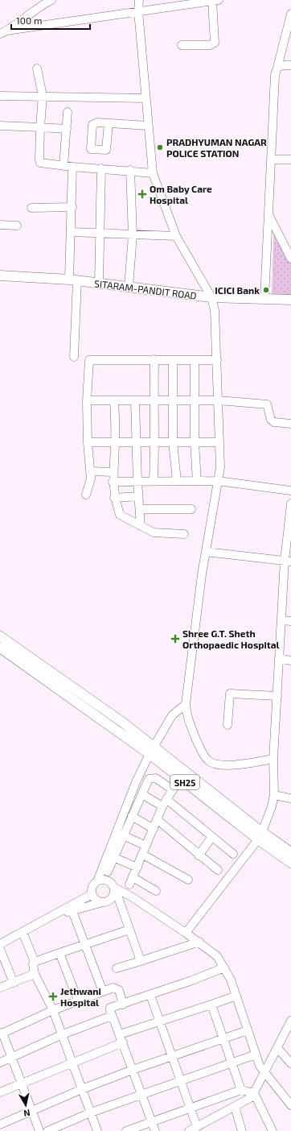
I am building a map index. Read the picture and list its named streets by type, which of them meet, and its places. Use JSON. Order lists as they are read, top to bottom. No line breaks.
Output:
{"streets":{"main road":["SITARAM-PANDIT ROAD","SH25"]},"places":{"other":["PRADHYUMAN NAGAR POLICE STATION","ICICI Bank"],"health":["Om Baby Care Hospital","Shree G.T. Sheth Orthopaedic Hospital","Jethwani Hospital"]},"scale_bar":"100 m","north":"bottom"}
